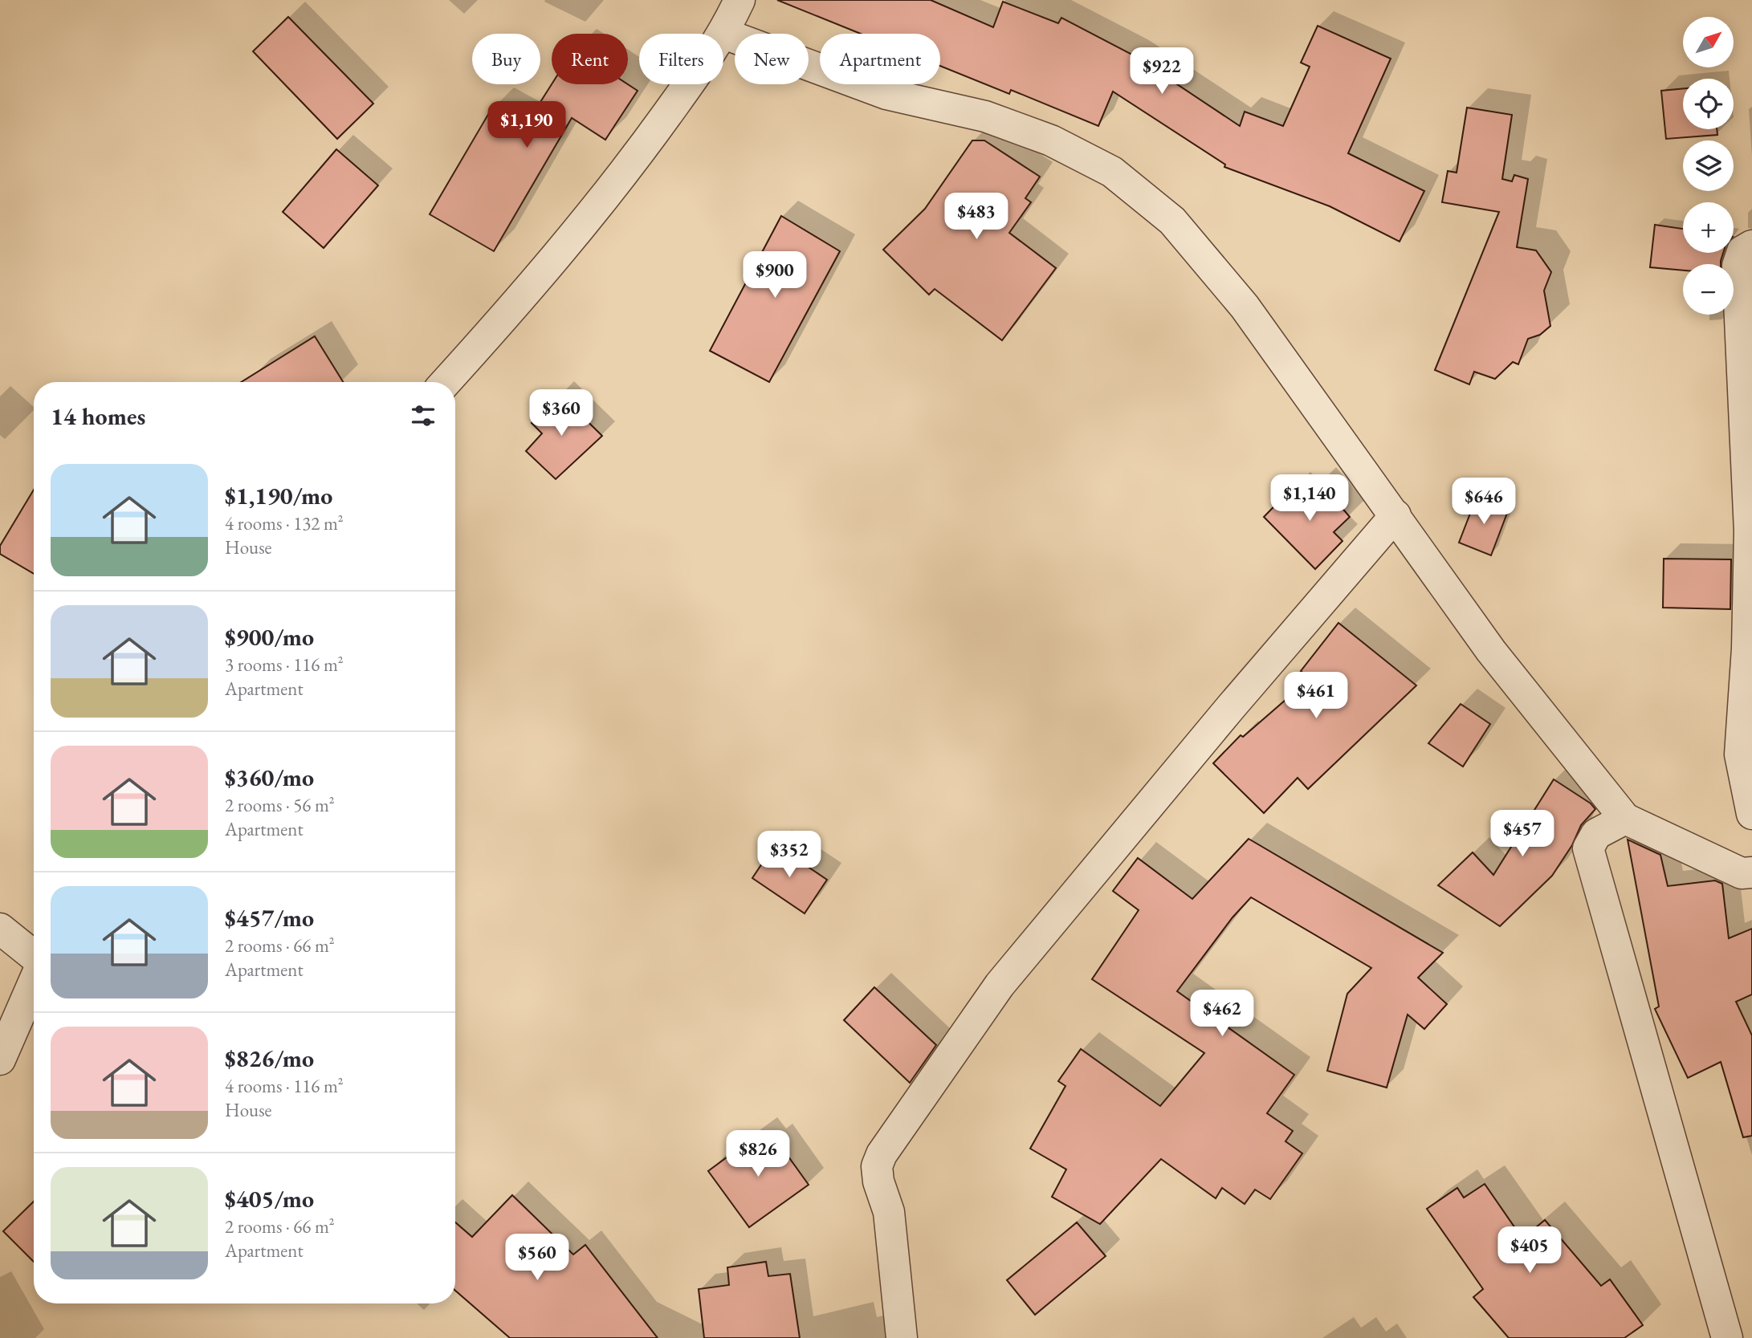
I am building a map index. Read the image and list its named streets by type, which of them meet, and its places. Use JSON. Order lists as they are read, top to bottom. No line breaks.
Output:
{"north":"top right","page":{"map_buttons":["+","−"],"chip":["Buy","Rent","Filters","New","Apartment"],"price":["$922","$1,190","$483","$900","$360","$1,140","$646","$461","$457","$352","$462","$826","$405","$560"],"heading":"14 homes","list":[{"name":"$1,190/mo","note":"4 rooms · 132 m² · House"},{"name":"$900/mo","note":"3 rooms · 116 m² · Apartment"},{"name":"$360/mo","note":"2 rooms · 56 m² · Apartment"},{"name":"$457/mo","note":"2 rooms · 66 m² · Apartment"},{"name":"$826/mo","note":"4 rooms · 116 m² · House"},{"name":"$405/mo","note":"2 rooms · 66 m² · Apartment"}]}}
